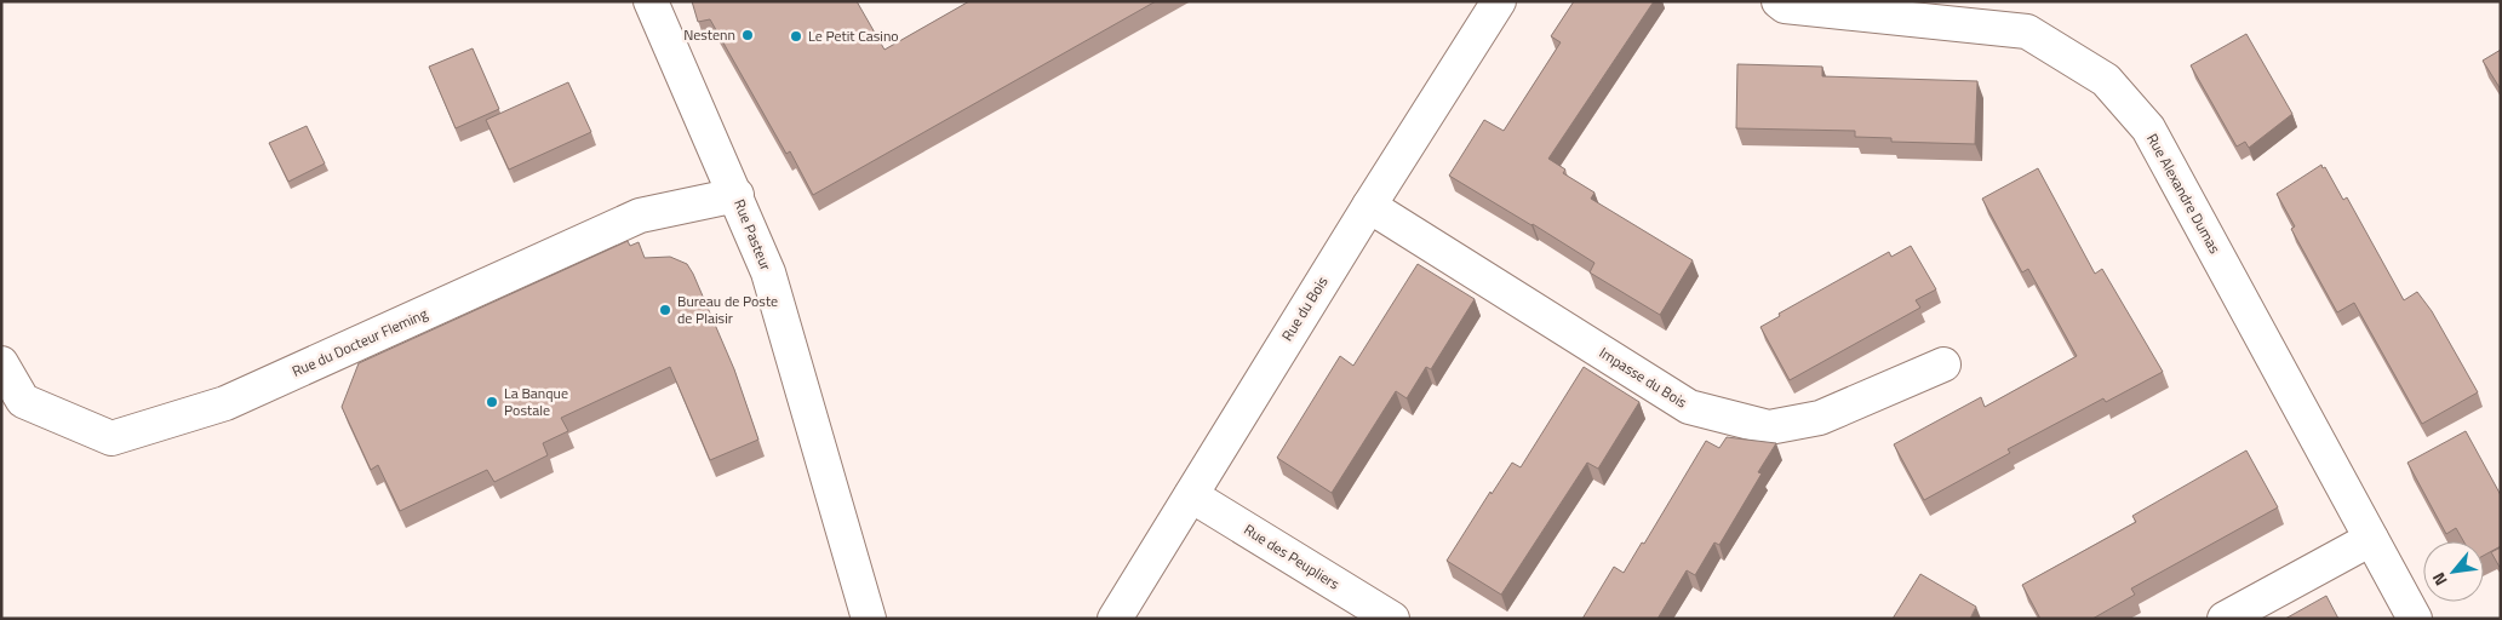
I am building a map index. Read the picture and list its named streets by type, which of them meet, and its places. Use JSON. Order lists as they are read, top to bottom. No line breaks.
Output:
{"streets":{"street":["Rue Alexandre Dumas","Rue Pasteur","Rue du Bois","Rue du Docteur Fleming","Impasse du Bois","Rue des Peupliers"]},"crossings":[["Rue Pasteur","Rue du Docteur Fleming"],["Rue du Bois","Impasse du Bois"],["Rue du Bois","Rue des Peupliers"]],"places":["Nestenn","Le Petit Casino","Bureau de Poste de Plaisir","La Banque Postale"],"north":"bottom left"}
